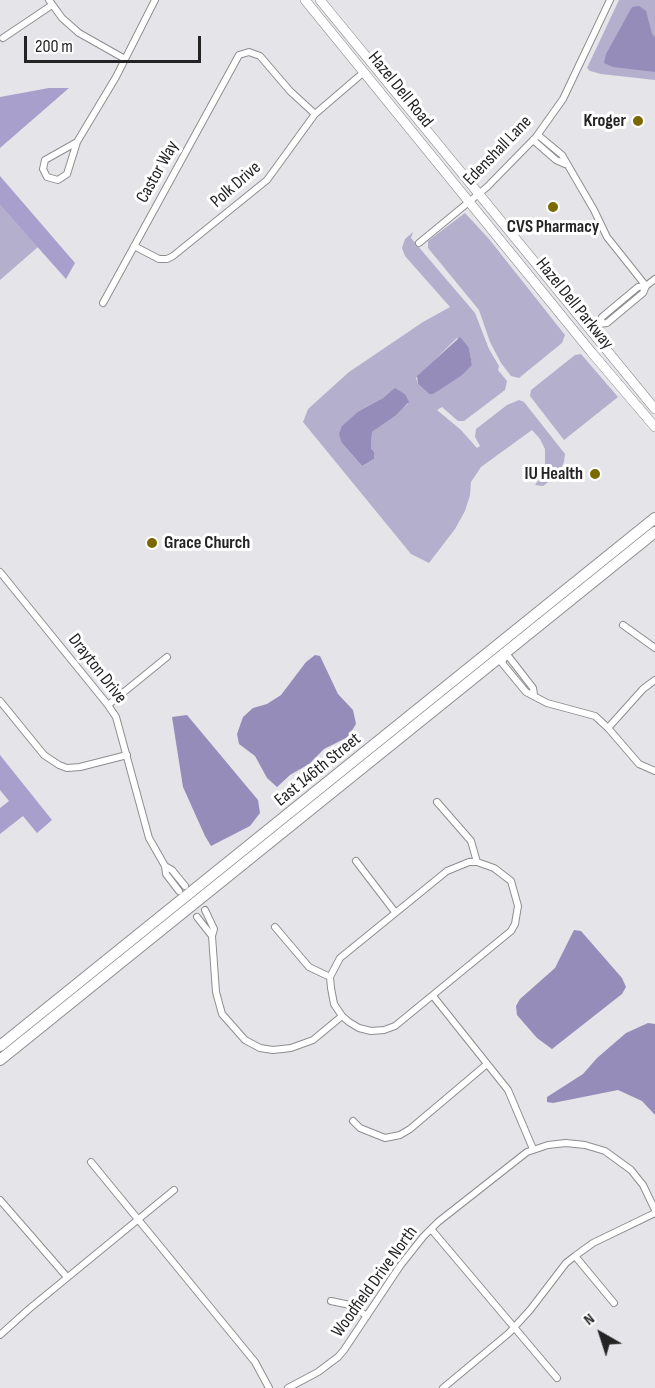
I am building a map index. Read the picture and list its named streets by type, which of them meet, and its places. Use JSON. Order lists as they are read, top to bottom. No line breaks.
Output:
{"streets":{"main road":["Hazel Dell Road","Hazel Dell Parkway","East 146th Street"],"street":["Edenshall Lane","Castor Way","Polk Drive","Drayton Drive","Woodfield Drive North"]},"crossings":[["Hazel Dell Road","Edenshall Lane"],["Hazel Dell Road","Polk Drive"],["Hazel Dell Road","Hazel Dell Parkway"],["Edenshall Lane","Hazel Dell Parkway"],["Castor Way","Polk Drive"]],"places":["Kroger","CVS Pharmacy","IU Health","Grace Church"],"scale_bar":"200 m","north":"top left"}
